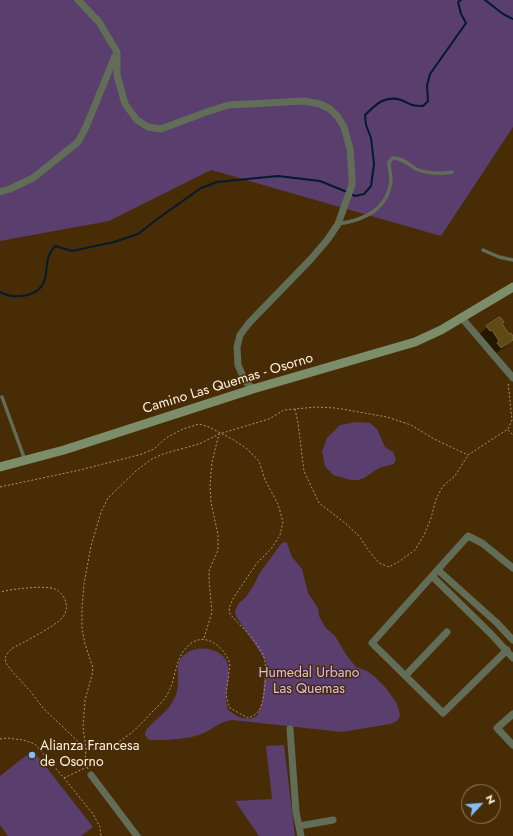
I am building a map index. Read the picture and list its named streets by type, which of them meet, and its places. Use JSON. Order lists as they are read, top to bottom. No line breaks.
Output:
{"streets":{"main road":["Camino Las Quemas - Osorno"]},"parks":["Humedal Urbano Las Quemas"],"places":["Alianza Francesa de Osorno"],"north":"top right"}
